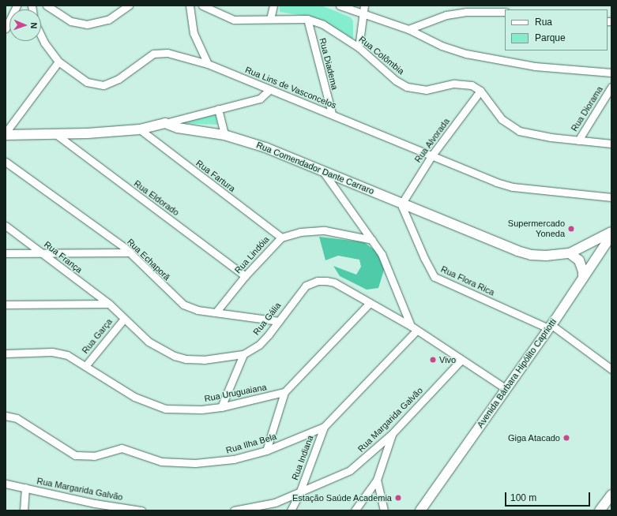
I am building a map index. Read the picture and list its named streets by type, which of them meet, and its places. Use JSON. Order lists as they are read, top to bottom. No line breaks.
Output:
{"streets":{"street":["Rua Colômbia","Rua Diadema","Rua Lins de Vasconcelos","Rua Diorama","Rua Alvorada","Rua Comendador Dante Carraro","Rua Fartura","Rua Eldorado","Rua Lindóia","Rua França","Rua Echaporã","Rua Flora Rica","Rua Gália","Rua Garça","Avenida Bárbara Hipólito Capriotti","Rua Uruguaiana","Rua Margarida Galvão","Rua Ilha Bela","Rua Indiana"]},"crossings":[["Rua Colômbia","Rua Diadema"],["Rua Colômbia","Rua Alvorada"],["Rua Diadema","Rua Lins de Vasconcelos"],["Rua Lins de Vasconcelos","Rua Alvorada"],["Rua Alvorada","Rua Comendador Dante Carraro"],["Rua Alvorada","Rua Flora Rica"],["Rua Comendador Dante Carraro","Rua Flora Rica"],["Rua Fartura","Rua Lindóia"],["Rua Eldorado","Rua Lindóia"],["Rua Lindóia","Rua Echaporã"],["Rua França","Rua Gália"],["Rua Echaporã","Rua Gália"],["Rua Flora Rica","Avenida Bárbara Hipólito Capriotti"],["Rua Gália","Rua Garça"],["Rua Gália","Avenida Bárbara Hipólito Capriotti"],["Rua Gália","Rua Margarida Galvão"],["Rua Gália","Rua Ilha Bela"],["Rua Garça","Rua Uruguaiana"],["Rua Margarida Galvão","Rua Indiana"],["Rua Ilha Bela","Rua Indiana"]],"places":["Supermercado Yoneda","Vivo","Giga Atacado","Estação Saúde Academia"],"legend":["Rua","Parque"],"scale_bar":"100 m","north":"right"}
